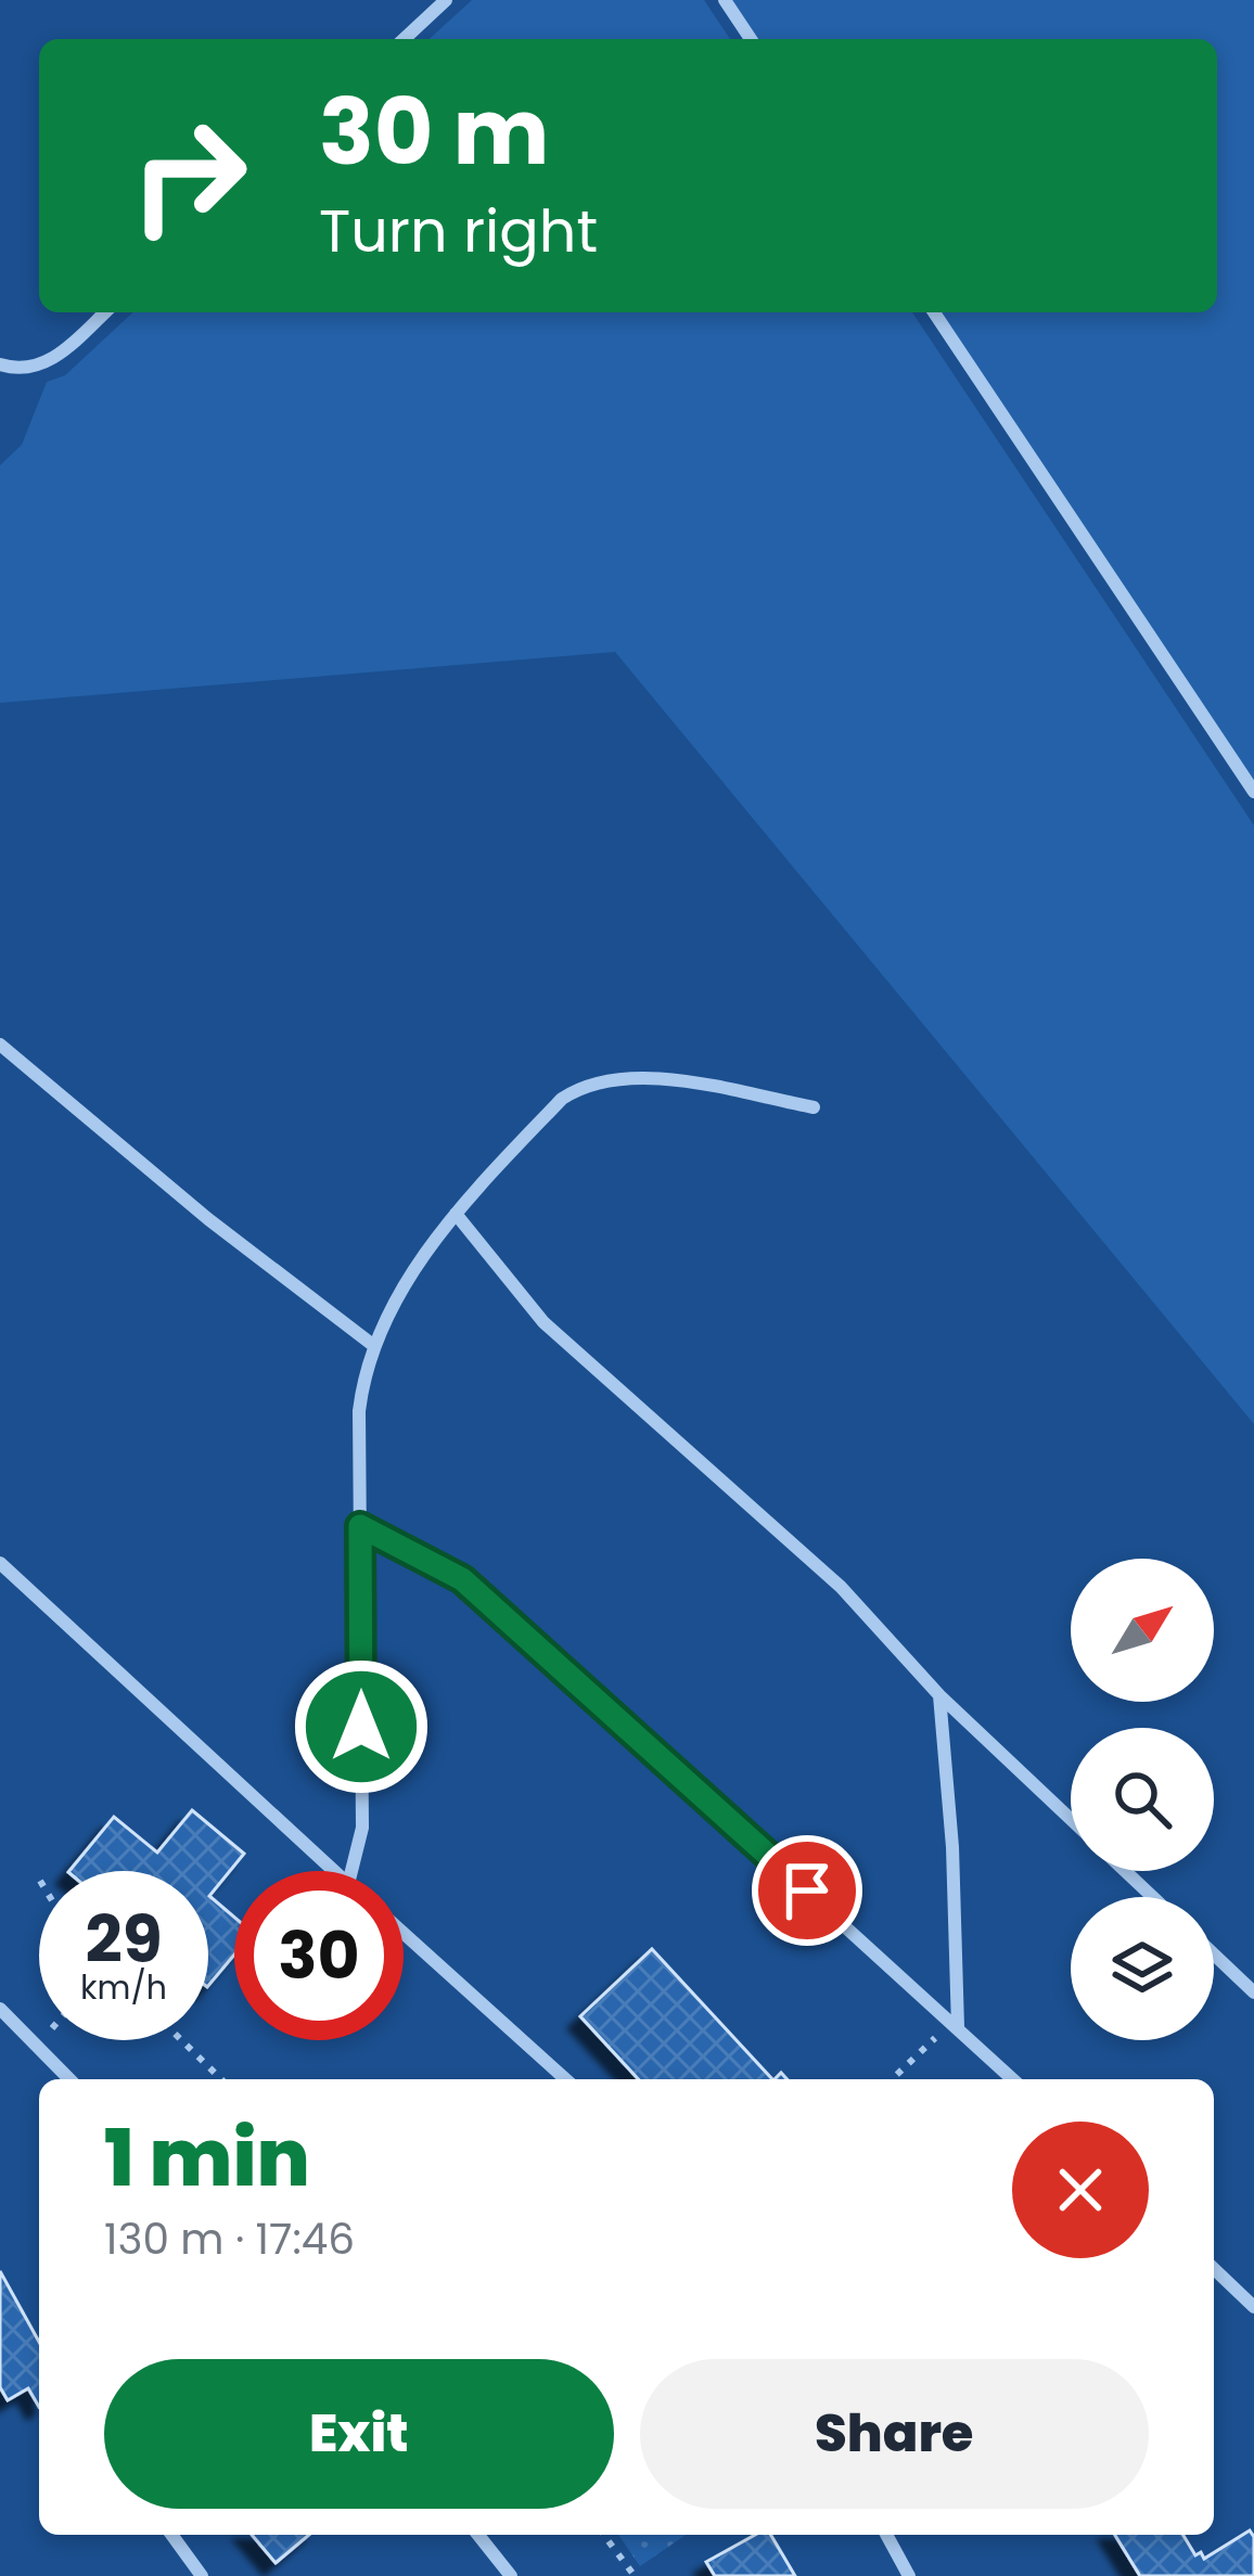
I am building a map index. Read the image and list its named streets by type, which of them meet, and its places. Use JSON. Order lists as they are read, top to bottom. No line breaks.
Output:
{"north":"top right","page":{"turn":["30 m","Turn right"],"speed":"29 km/h","limit":"30","heading":["1 min","130 m · 17:46"],"buttons":["Exit","Share"]}}
